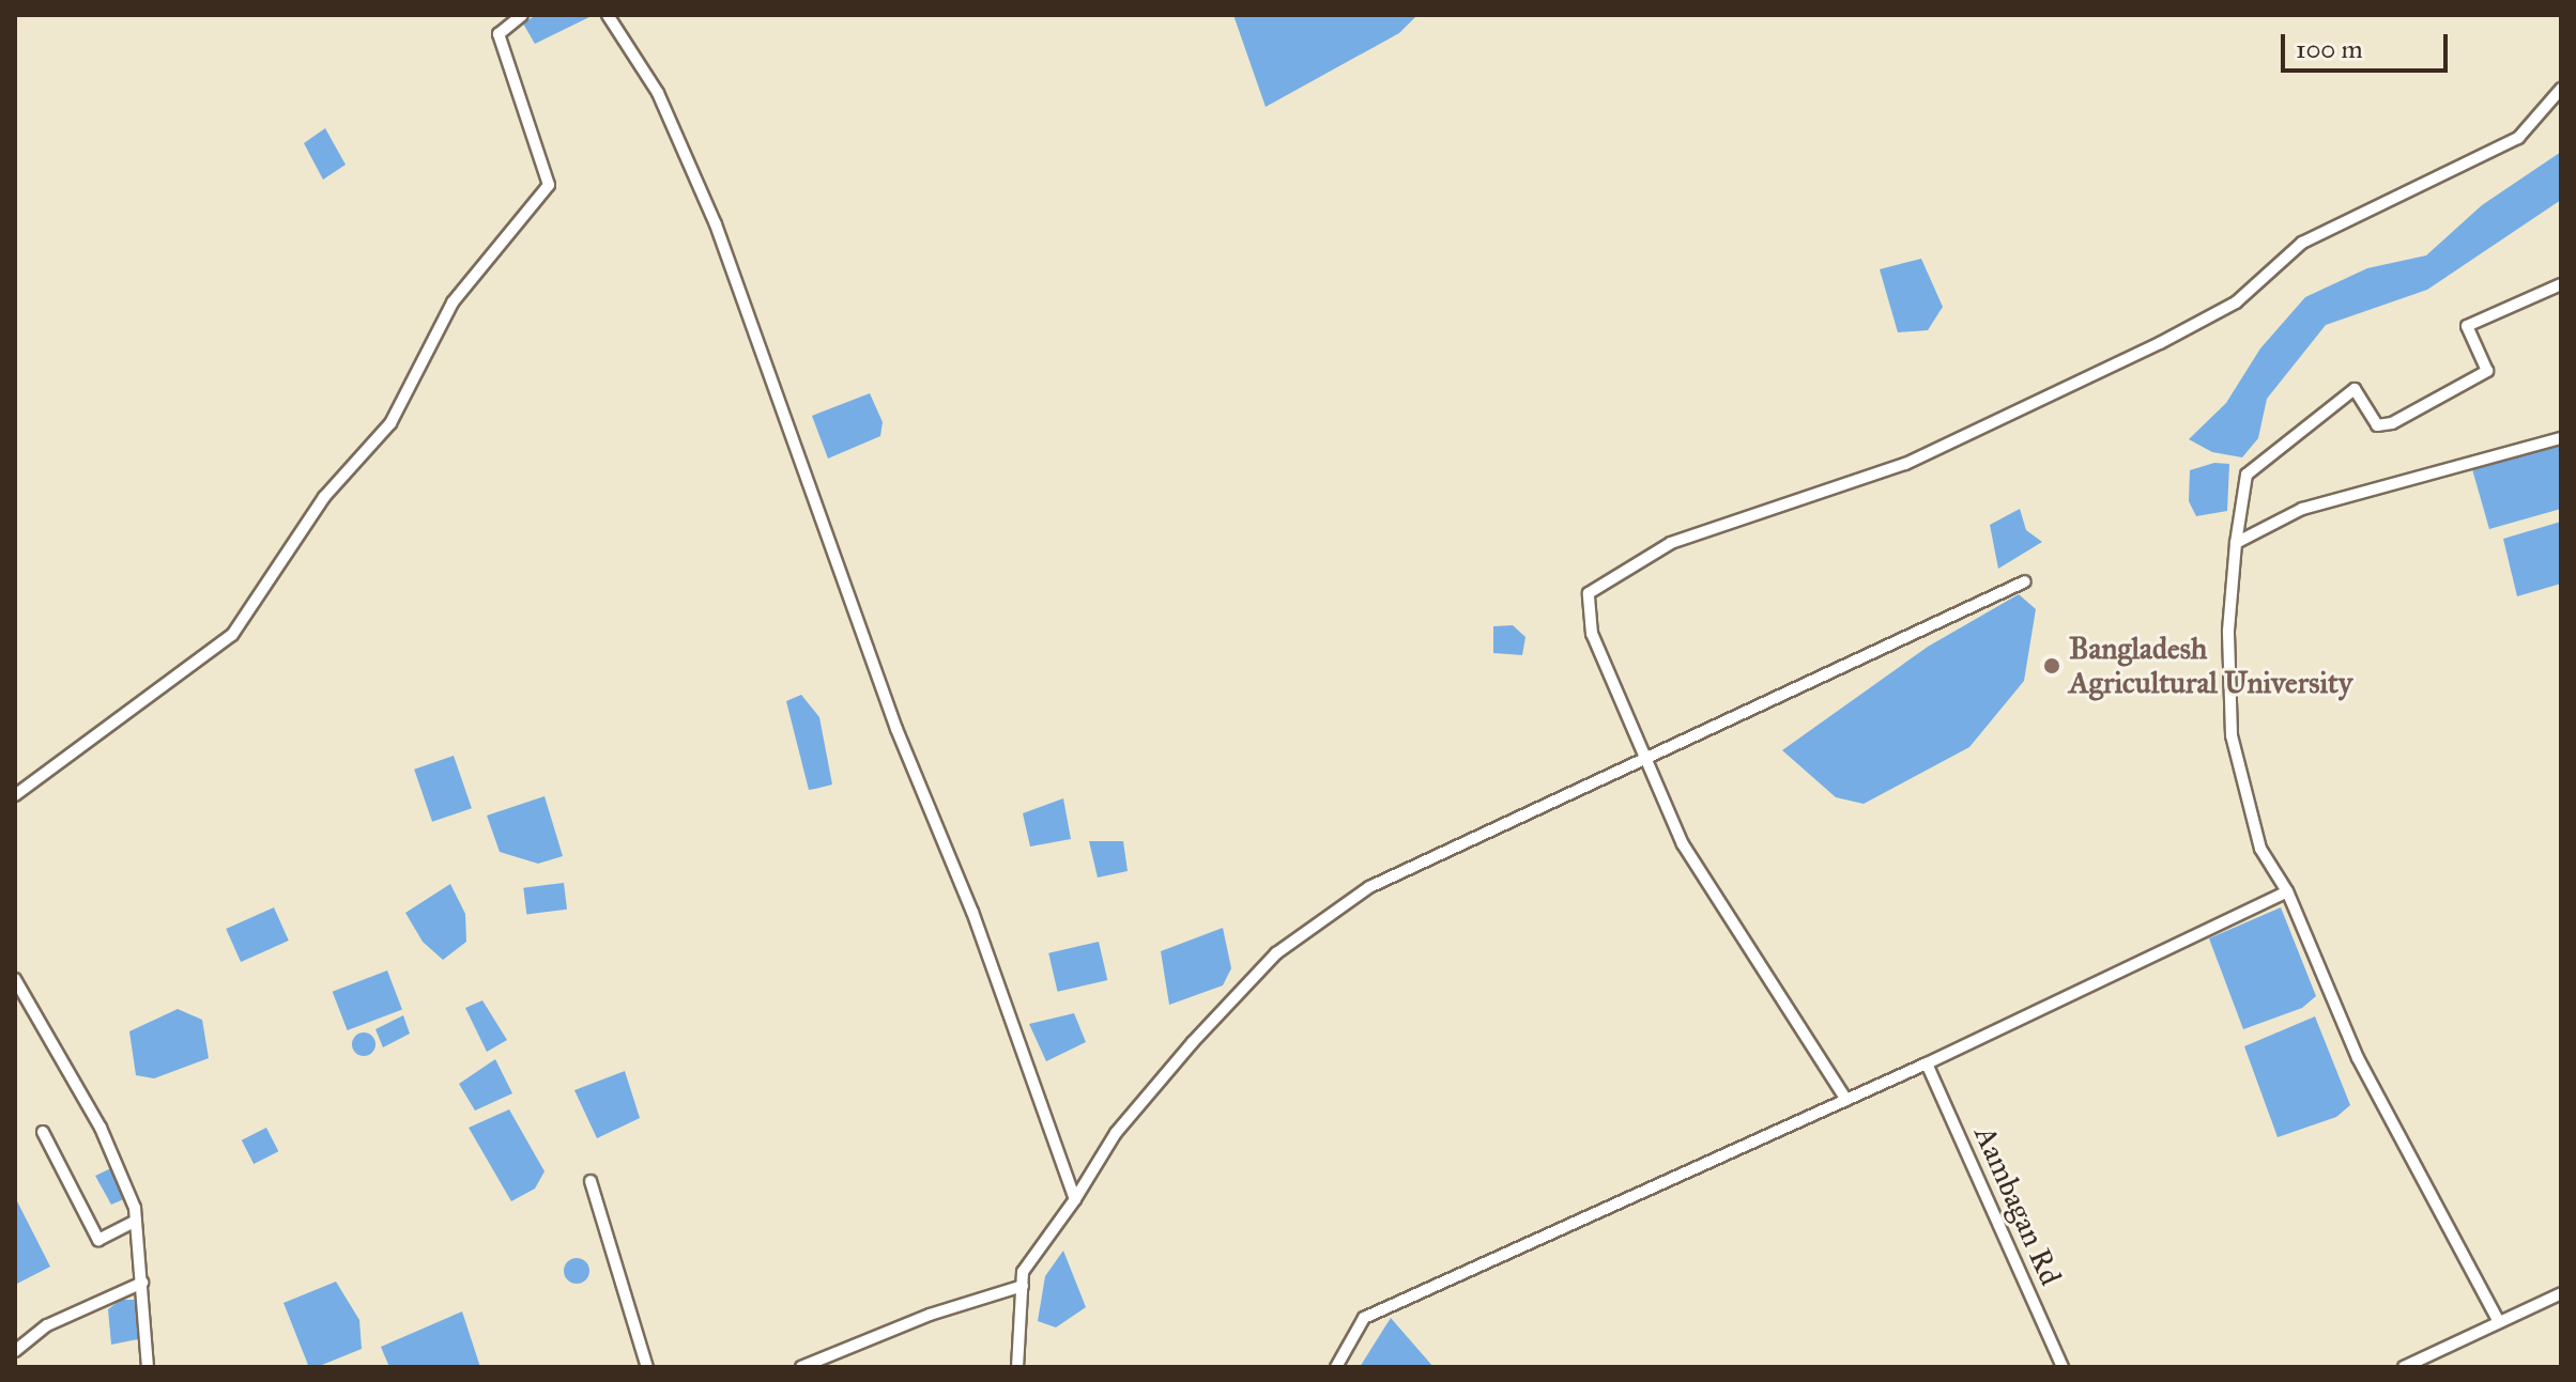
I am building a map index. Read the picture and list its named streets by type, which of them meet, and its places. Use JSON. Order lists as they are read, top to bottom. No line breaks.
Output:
{"streets":{"street":["Aambagan Rd"]},"places":["Bangladesh Agricultural University"],"scale_bar":"100 m"}
